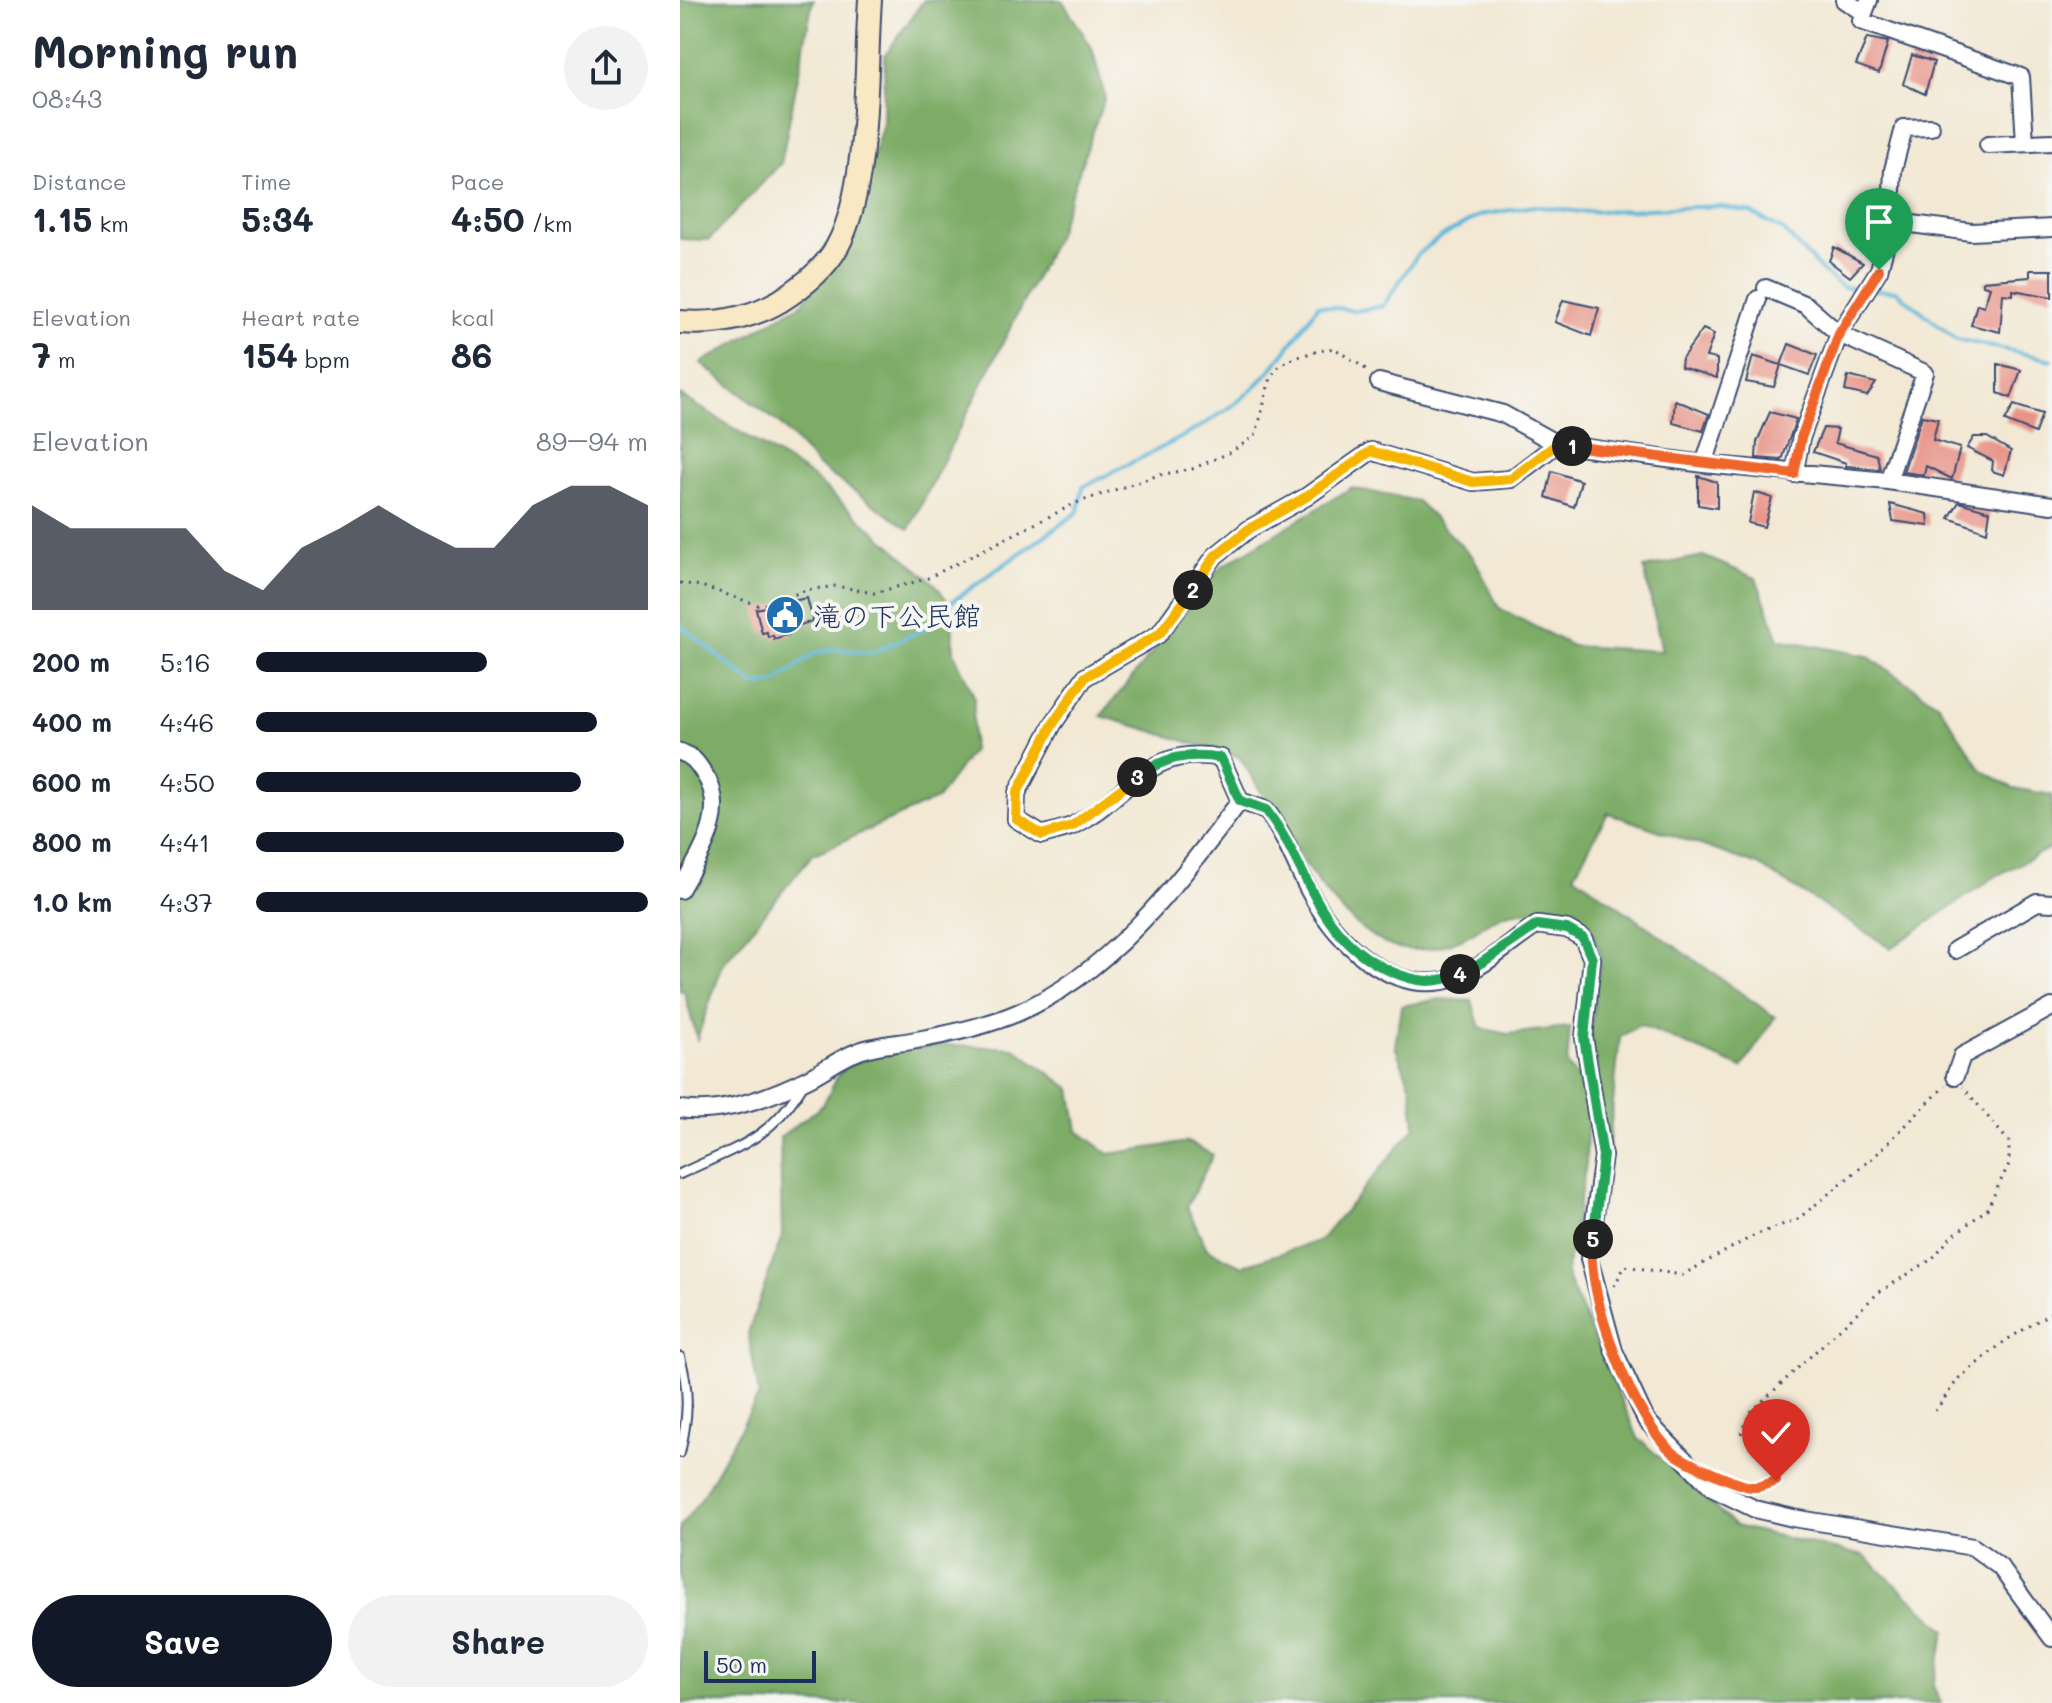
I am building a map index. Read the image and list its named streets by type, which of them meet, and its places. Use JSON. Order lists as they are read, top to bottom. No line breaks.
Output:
{"places":{"public building":["滝の下公民館"]},"scale_bar":"50 m","page":{"heading":["Morning run","08:43"],"stats":[["Distance","1.15 km"],["Time","5:34"],["Pace","4:50 /km"],["Elevation","7 m"],["Heart rate","154 bpm"],["kcal","86"]],"chart":["Elevation","89–94 m"],"pins":["1","2","3","4","5"],"list":[{"name":"200 m","note":"5:16"},{"name":"400 m","note":"4:46"},{"name":"600 m","note":"4:50"},{"name":"800 m","note":"4:41"},{"name":"1.0 km","note":"4:37"}],"buttons":["Save","Share"],"scale":"50 m"}}
